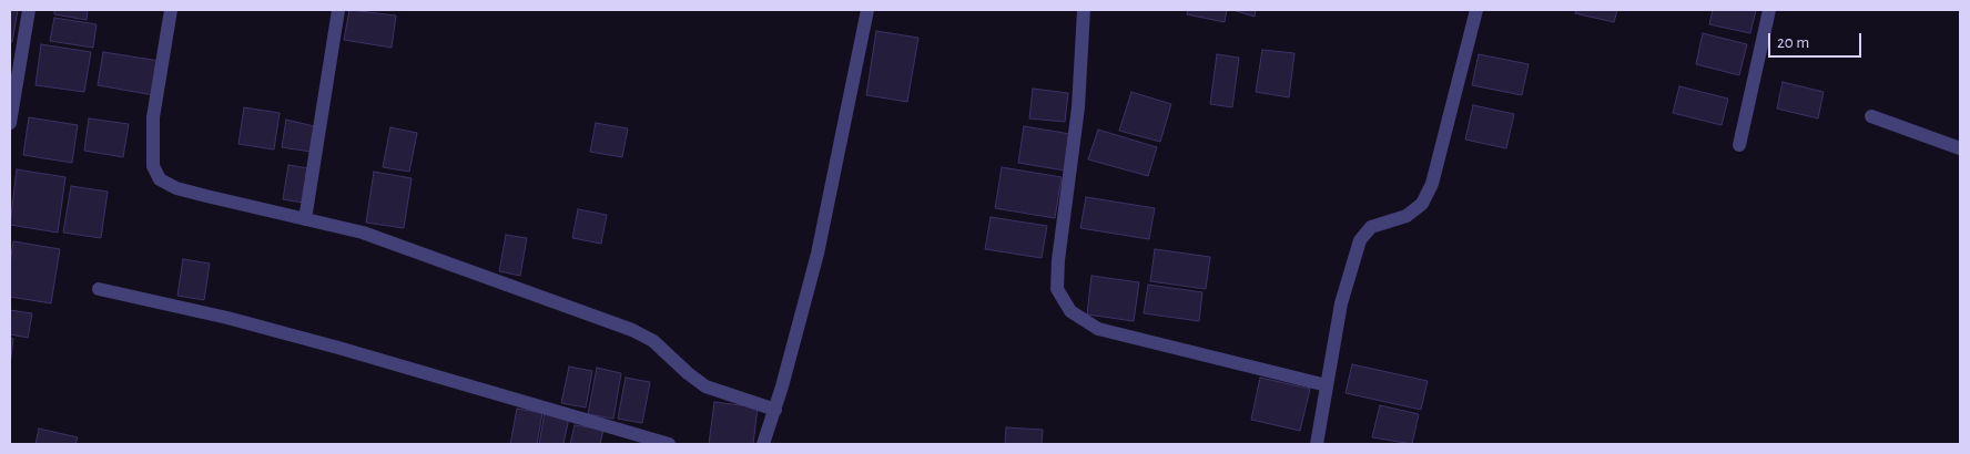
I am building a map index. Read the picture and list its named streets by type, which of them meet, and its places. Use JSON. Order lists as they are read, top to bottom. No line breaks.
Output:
{"scale_bar":"20 m"}
